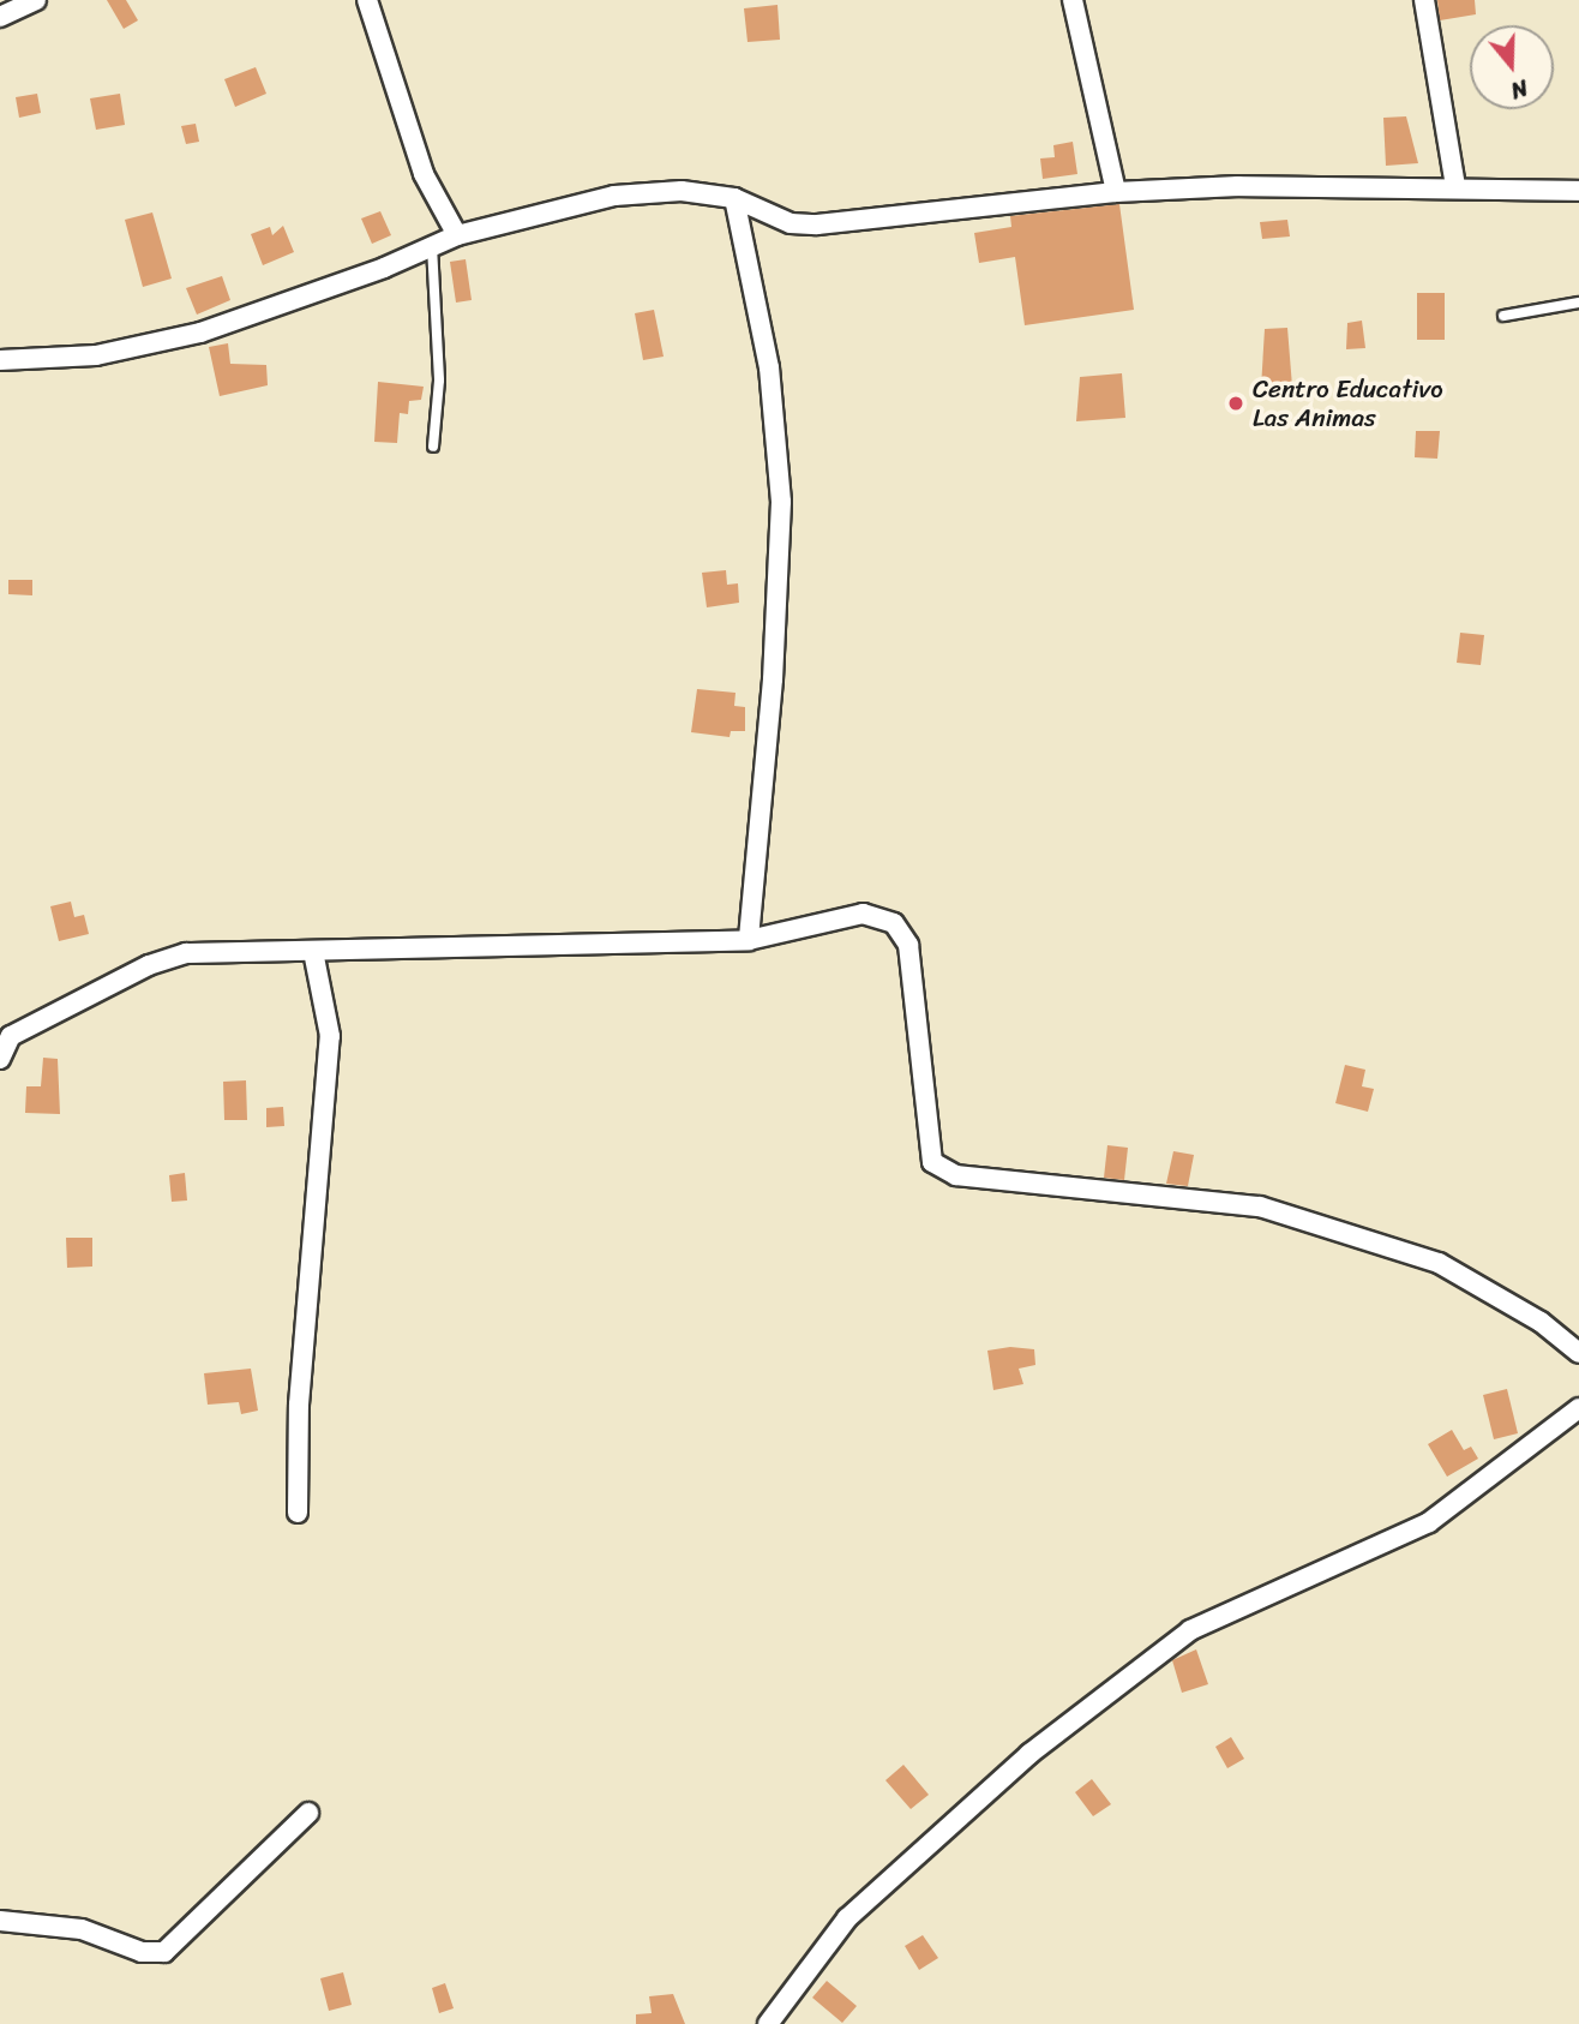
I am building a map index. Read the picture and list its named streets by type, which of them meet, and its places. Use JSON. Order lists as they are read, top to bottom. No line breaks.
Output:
{"places":["Centro Educativo Las Animas"],"north":"bottom"}
